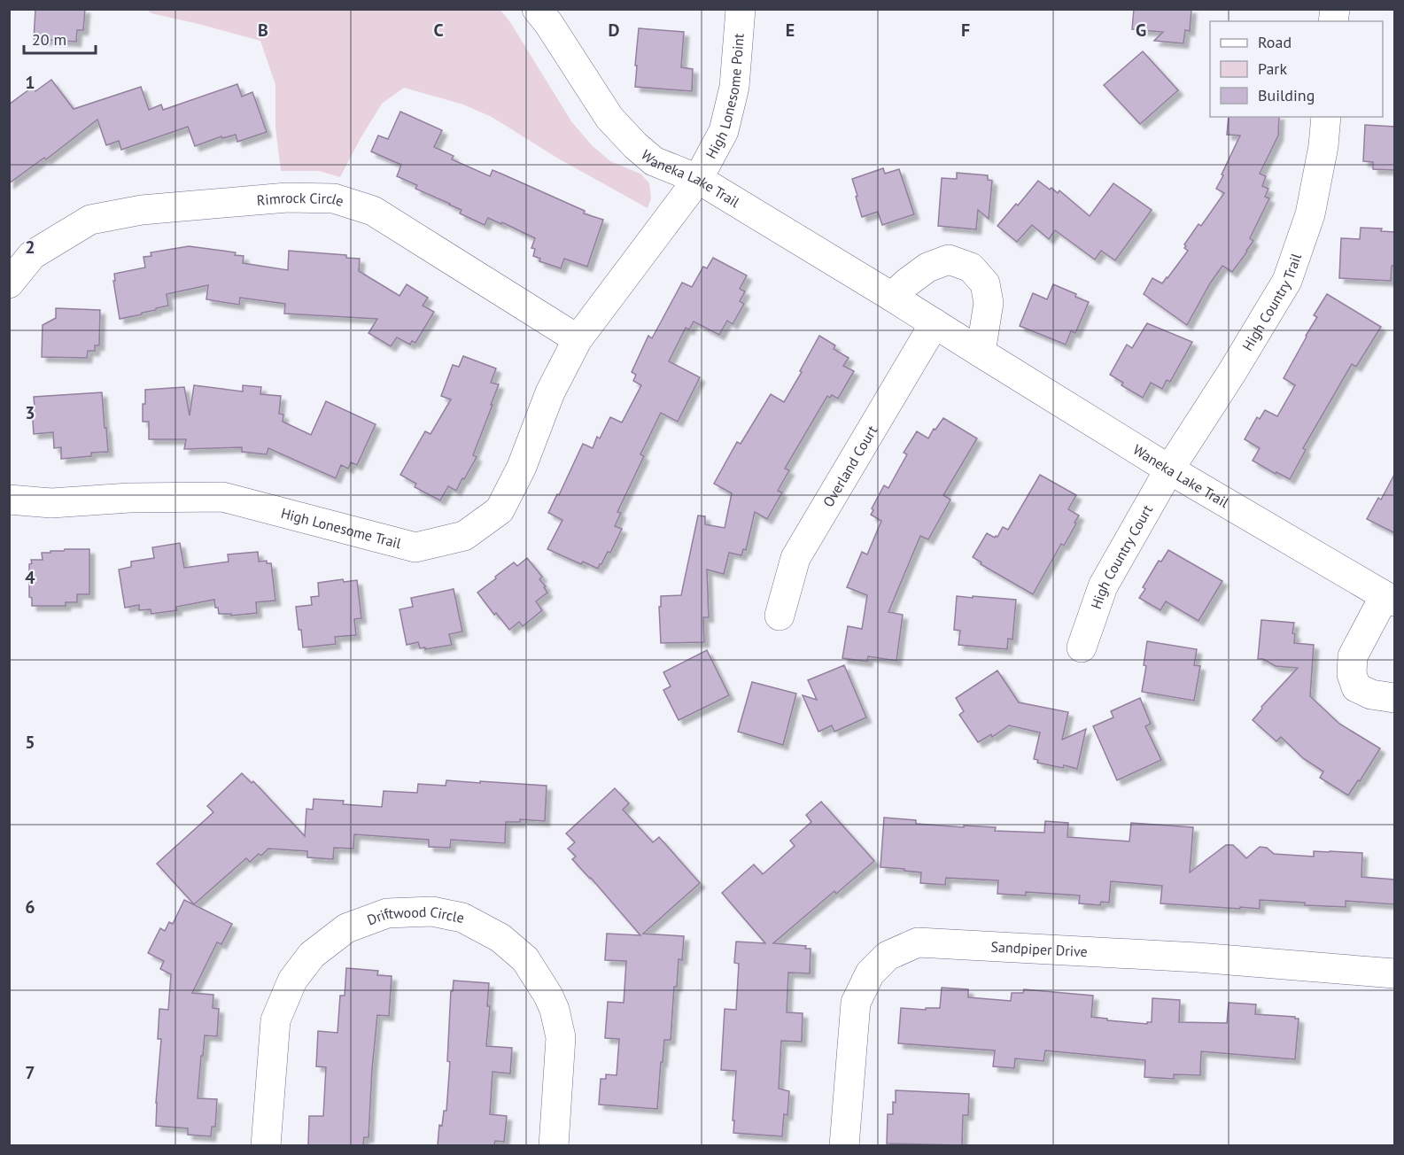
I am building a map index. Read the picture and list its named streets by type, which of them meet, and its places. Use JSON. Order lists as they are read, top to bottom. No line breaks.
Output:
{"streets":{"street":["High Lonesome Point","Waneka Lake Trail","Rimrock Circle","High Country Trail","Overland Court","High Lonesome Trail","High Country Court","Driftwood Circle","Sandpiper Drive"]},"crossings":[["High Lonesome Point","Waneka Lake Trail"],["High Lonesome Point","High Lonesome Trail"],["Waneka Lake Trail","High Country Trail"],["Waneka Lake Trail","Overland Court"],["Waneka Lake Trail","High Lonesome Trail"],["Waneka Lake Trail","High Country Court"],["Rimrock Circle","High Lonesome Trail"],["High Country Trail","High Country Court"]],"legend":["Road","Park","Building"],"scale_bar":"20 m","grid":{"columns":["B","C","D","E","F","G"],"rows":["1","2","3","4","5","6","7"]}}
